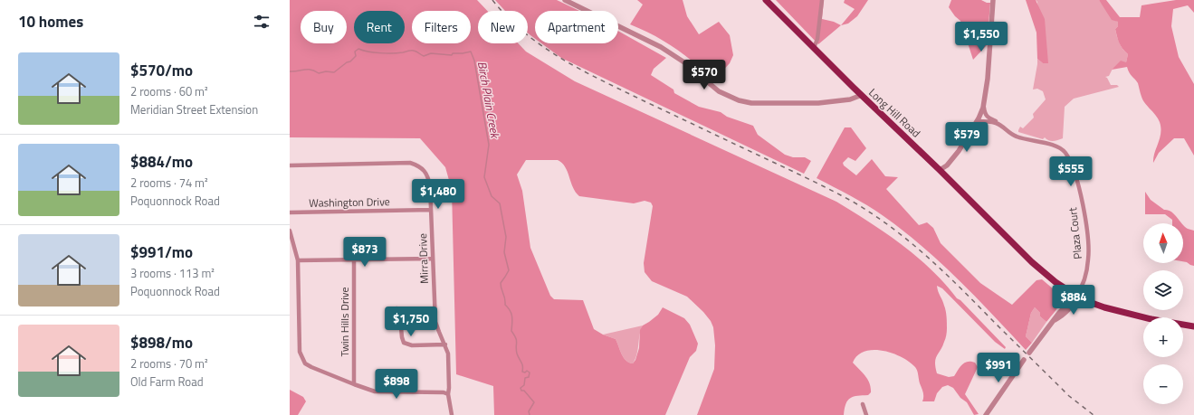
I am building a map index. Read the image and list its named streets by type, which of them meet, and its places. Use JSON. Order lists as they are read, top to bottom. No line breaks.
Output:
{"streets":{"main road":["Long Hill Road"],"street":["Washington Drive","Plaza Court","Mirra Drive","Twin Hills Drive"]},"crossings":[["Long Hill Road","Plaza Court"],["Washington Drive","Mirra Drive"]],"water":["Birch Plain Creek"],"north":"top","page":{"heading":"10 homes","chip":["Buy","Rent","Filters","New","Apartment"],"price":["$1,550","$570","$579","$555","$1,480","$873","$884","$1,750","$991","$898"],"list":[{"name":"$570/mo","note":"2 rooms · 60 m² · Meridian Street Extension"},{"name":"$884/mo","note":"2 rooms · 74 m² · Poquonnock Road"},{"name":"$991/mo","note":"3 rooms · 113 m² · Poquonnock Road"},{"name":"$898/mo","note":"2 rooms · 70 m² · Old Farm Road"}],"map_buttons":["+","−"]}}
